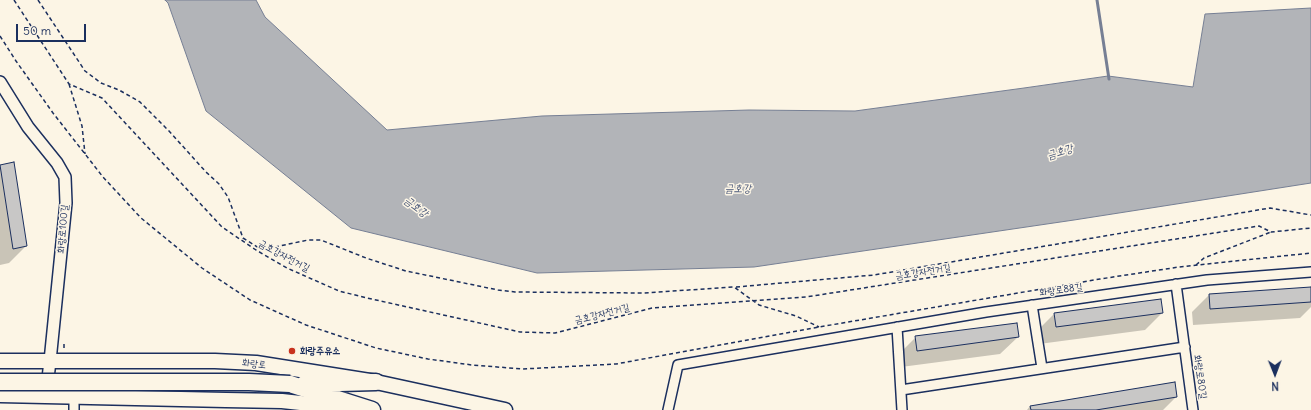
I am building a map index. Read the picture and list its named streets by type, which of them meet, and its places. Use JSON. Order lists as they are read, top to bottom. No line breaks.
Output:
{"streets":{"main road":["화랑로"],"street":["화랑로100길","화랑로88길","화랑로80길"],"path":["금호강자전거길"]},"crossings":[["화랑로100길","화랑로"],["화랑로88길","화랑로80길"]],"water":["금호강"],"places":["화랑주유소"],"scale_bar":"50 m","north":"bottom"}
